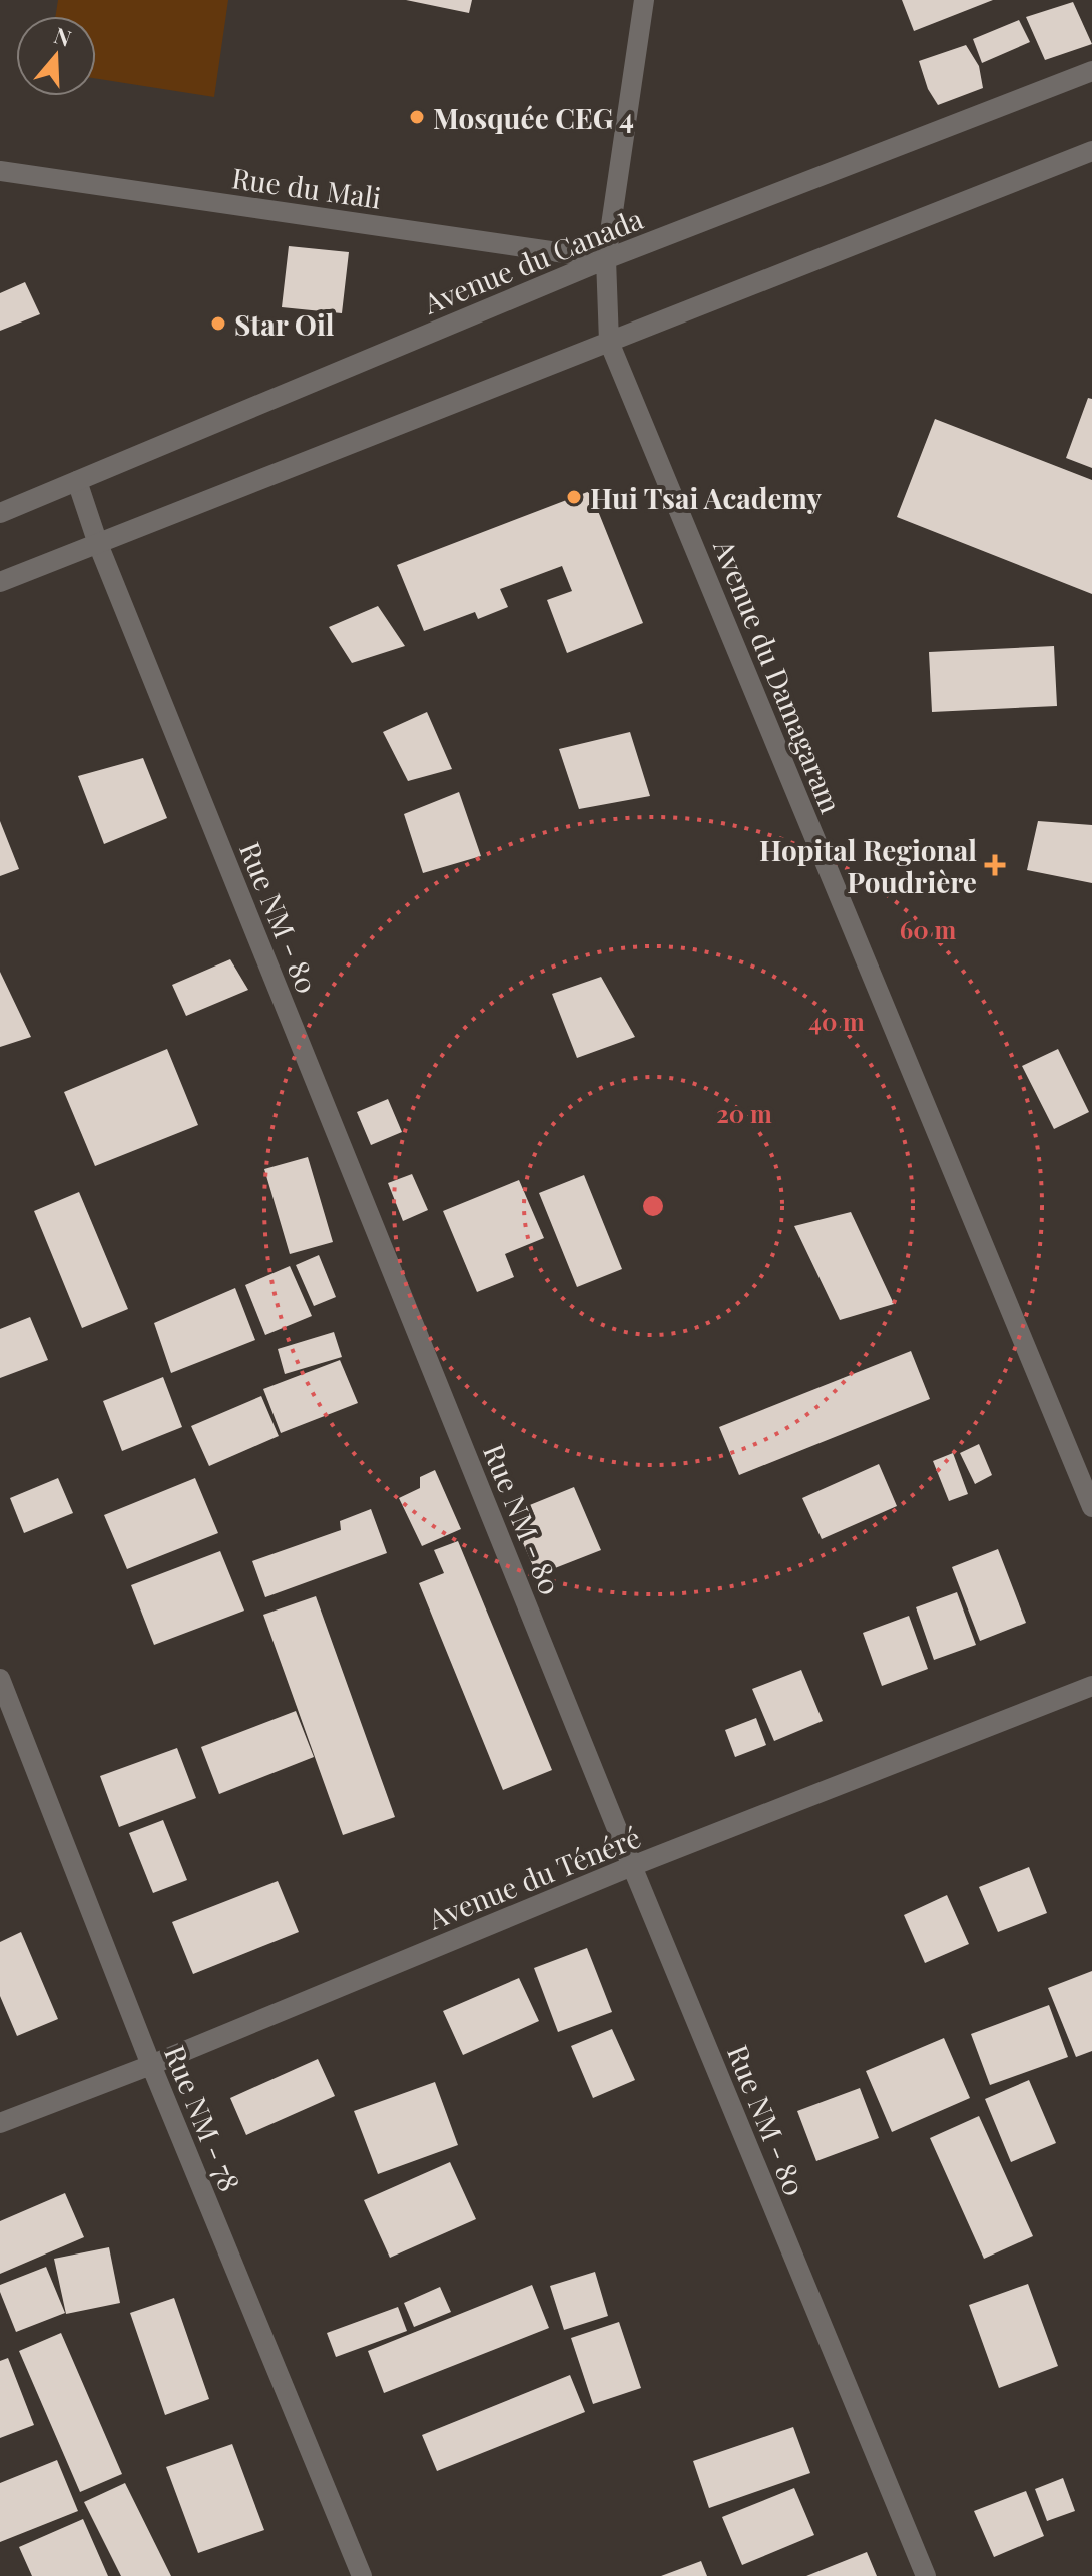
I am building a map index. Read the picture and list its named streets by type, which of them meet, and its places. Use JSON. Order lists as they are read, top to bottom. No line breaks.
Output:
{"streets":{"street":["Rue du Mali","Avenue du Canada","Avenue du Damagaram","Rue NM - 80","Avenue du Ténéré","Rue NM - 78"]},"crossings":[["Rue du Mali","Avenue du Canada"],["Rue du Mali","Avenue du Damagaram"],["Avenue du Canada","Avenue du Damagaram"],["Avenue du Canada","Rue NM - 80"],["Rue NM - 80","Avenue du Ténéré"],["Avenue du Ténéré","Rue NM - 78"]],"places":{"other":["Mosquée CEG 4","Star Oil","Hui Tsai Academy"],"health":["Hopital Regional Poudrière"]},"north":"top","rings":["60 m","40 m","20 m"]}
